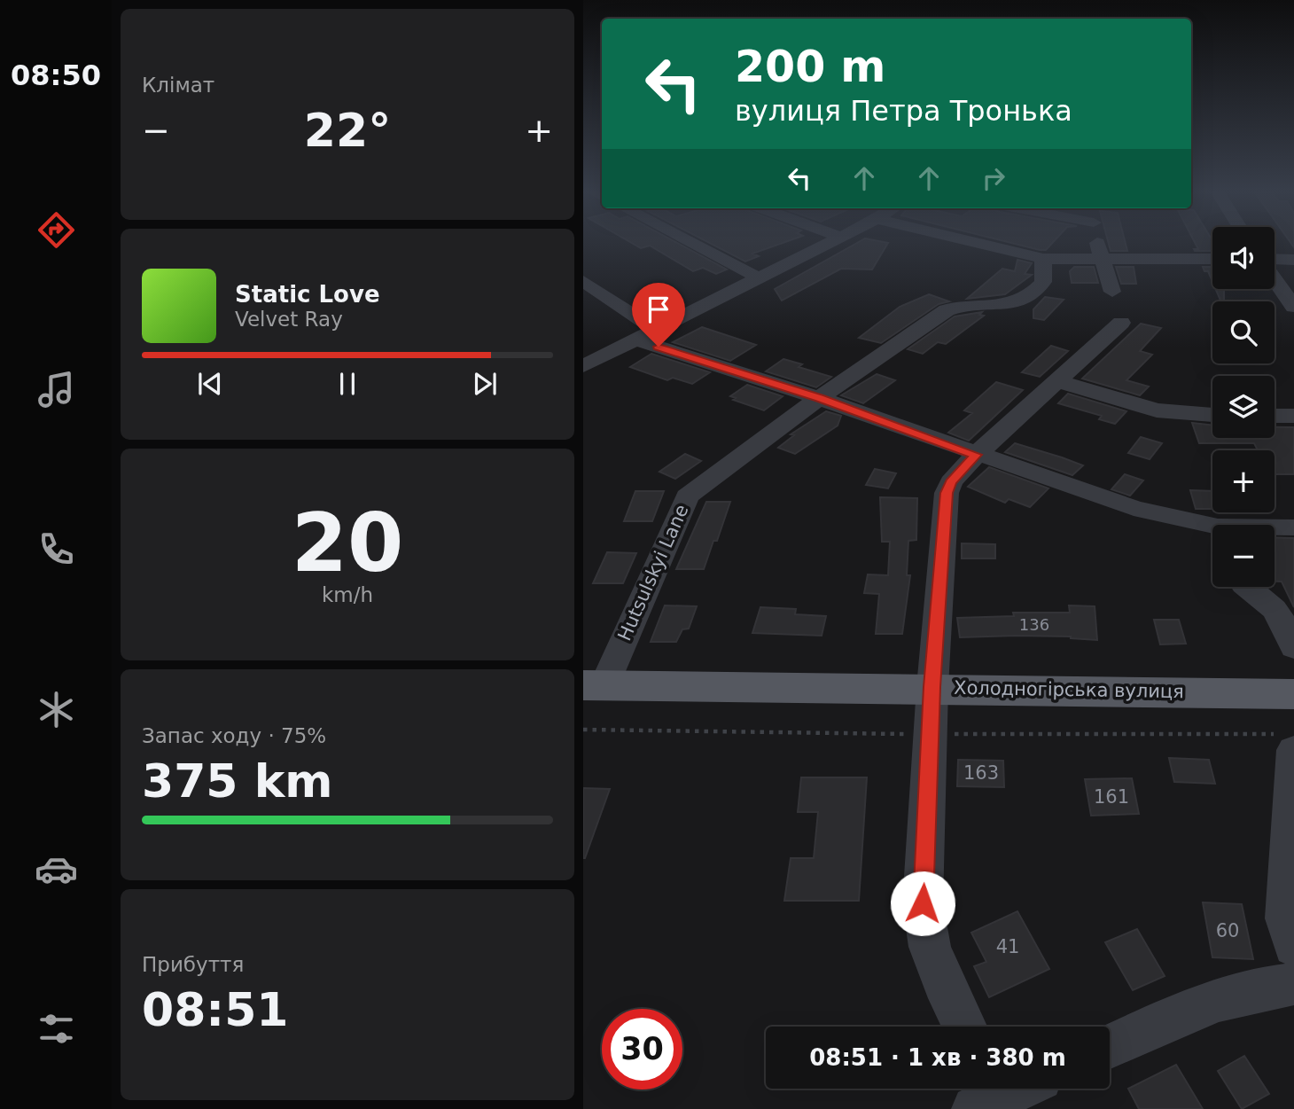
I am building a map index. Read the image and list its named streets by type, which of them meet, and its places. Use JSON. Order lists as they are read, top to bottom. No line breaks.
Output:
{"streets":{"main road":["Холодногірська вулиця"],"street":["Hutsulskyi Lane"]},"crossings":[["Hutsulskyi Lane","Холодногірська вулиця"]],"house_numbers":["136","163","161","60","41"],"page":{"tabs":"08:50","tile":["Клімат",["20","km/h"],["Запас ходу · 75%","375 km"],["Прибуття","08:51"]],"turn":["200 m","вулиця Петра Тронька"],"heat":["−","22°","+"],"map_buttons":["+","−"],"song":["Static Love","Velvet Ray"],"limit":"30","trip":"08:51 · 1 хв · 380 m"}}
